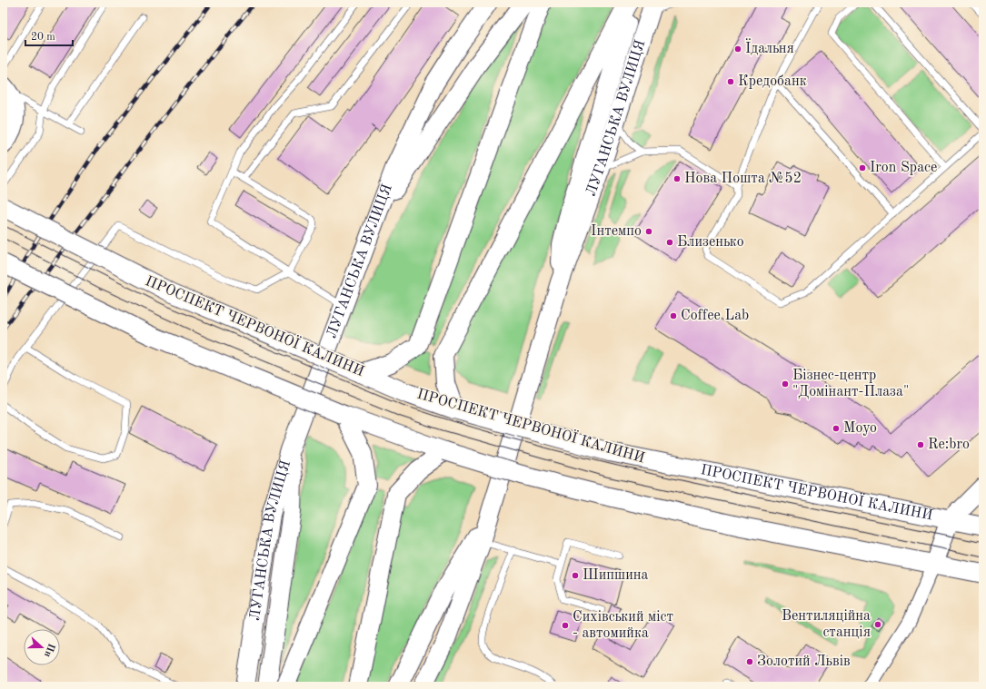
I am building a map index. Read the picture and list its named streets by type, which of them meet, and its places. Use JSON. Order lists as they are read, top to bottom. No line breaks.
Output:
{"streets":{"main road":["ЛУГАНСЬКА ВУЛИЦЯ","ПРОСПЕКТ ЧЕРВОНОЇ КАЛИНИ"]},"places":["Їдальня","Кредобанк","Iron Space","Нова Пошта №52","Інтемпо","Близенько","Coffee Lab","Бізнес-центр \"Домінант-Плаза\"","Moyo","Re:bro","Шипшина","Вентиляційна станція","Сихівський міст - автомийка","Золотий Львів"],"scale_bar":"20 m","north":"right"}
